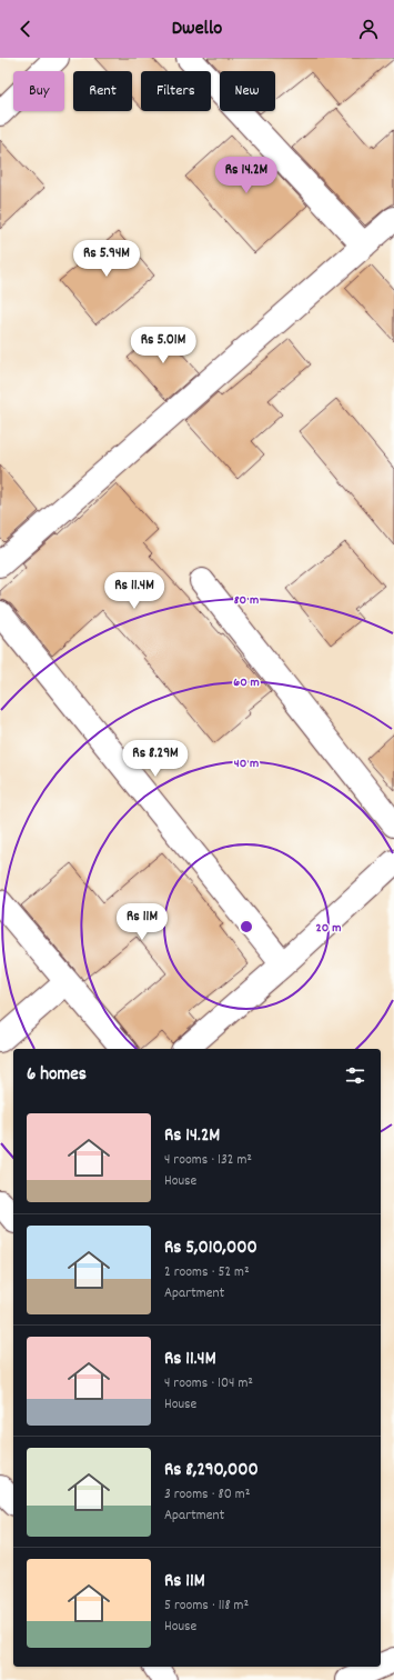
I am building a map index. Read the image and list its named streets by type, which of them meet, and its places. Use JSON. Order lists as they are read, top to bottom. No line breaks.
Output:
{"page":{"header":"Dwello","chip":["Buy","Rent","Filters","New"],"price":["Rs 14.2M","Rs 5.94M","Rs 5.01M","Rs 11.4M","Rs 8.29M","Rs 11M"],"heading":"6 homes","list":[{"name":"Rs 14.2M","note":"4 rooms · 132 m² · House"},{"name":"Rs 5,010,000","note":"2 rooms · 52 m² · Apartment"},{"name":"Rs 11.4M","note":"4 rooms · 104 m² · House"},{"name":"Rs 8,290,000","note":"3 rooms · 80 m² · Apartment"},{"name":"Rs 11M","note":"5 rooms · 118 m² · House"}]},"rings":["80 m","60 m","40 m","20 m"]}
